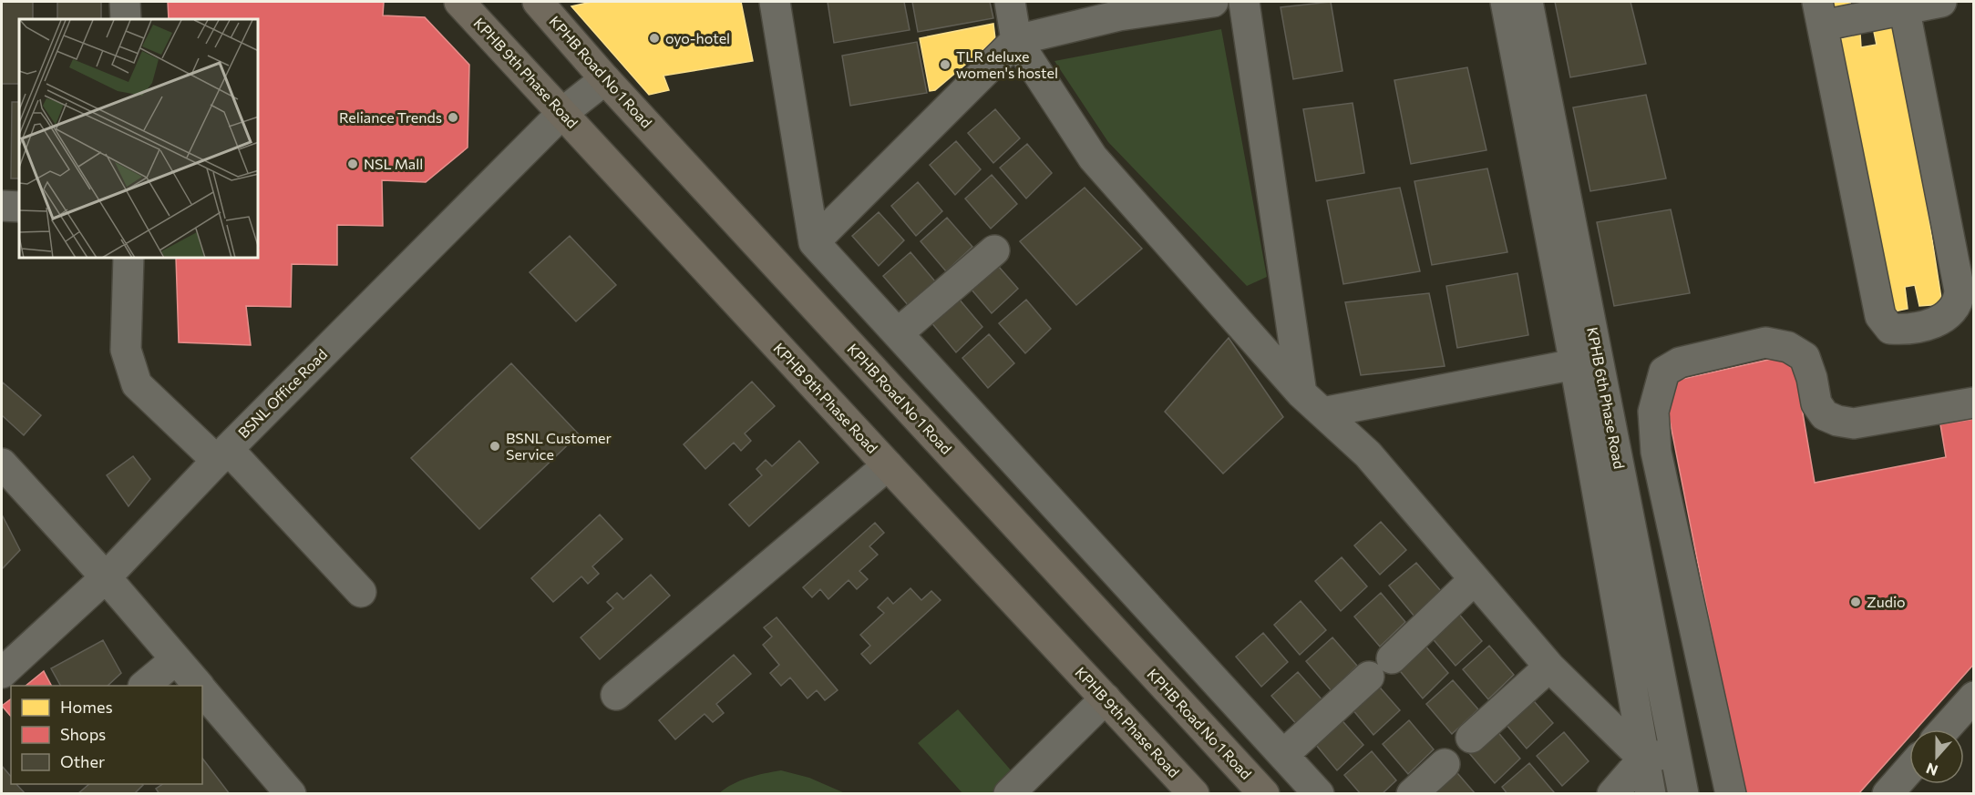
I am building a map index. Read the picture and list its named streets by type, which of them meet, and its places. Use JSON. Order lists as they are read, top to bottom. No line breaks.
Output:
{"streets":{"main road":["KPHB Road No 1 Road","KPHB 9th Phase Road"],"street":["BSNL Office Road","KPHB 6th Phase Road"]},"crossings":[["KPHB Road No 1 Road","BSNL Office Road"],["KPHB 9th Phase Road","BSNL Office Road"]],"places":["oyo-hotel","TLR deluxe women's hostel","Reliance Trends","NSL Mall","BSNL Customer Service","Zudio"],"legend":["Homes","Shops","Other"],"north":"bottom"}
